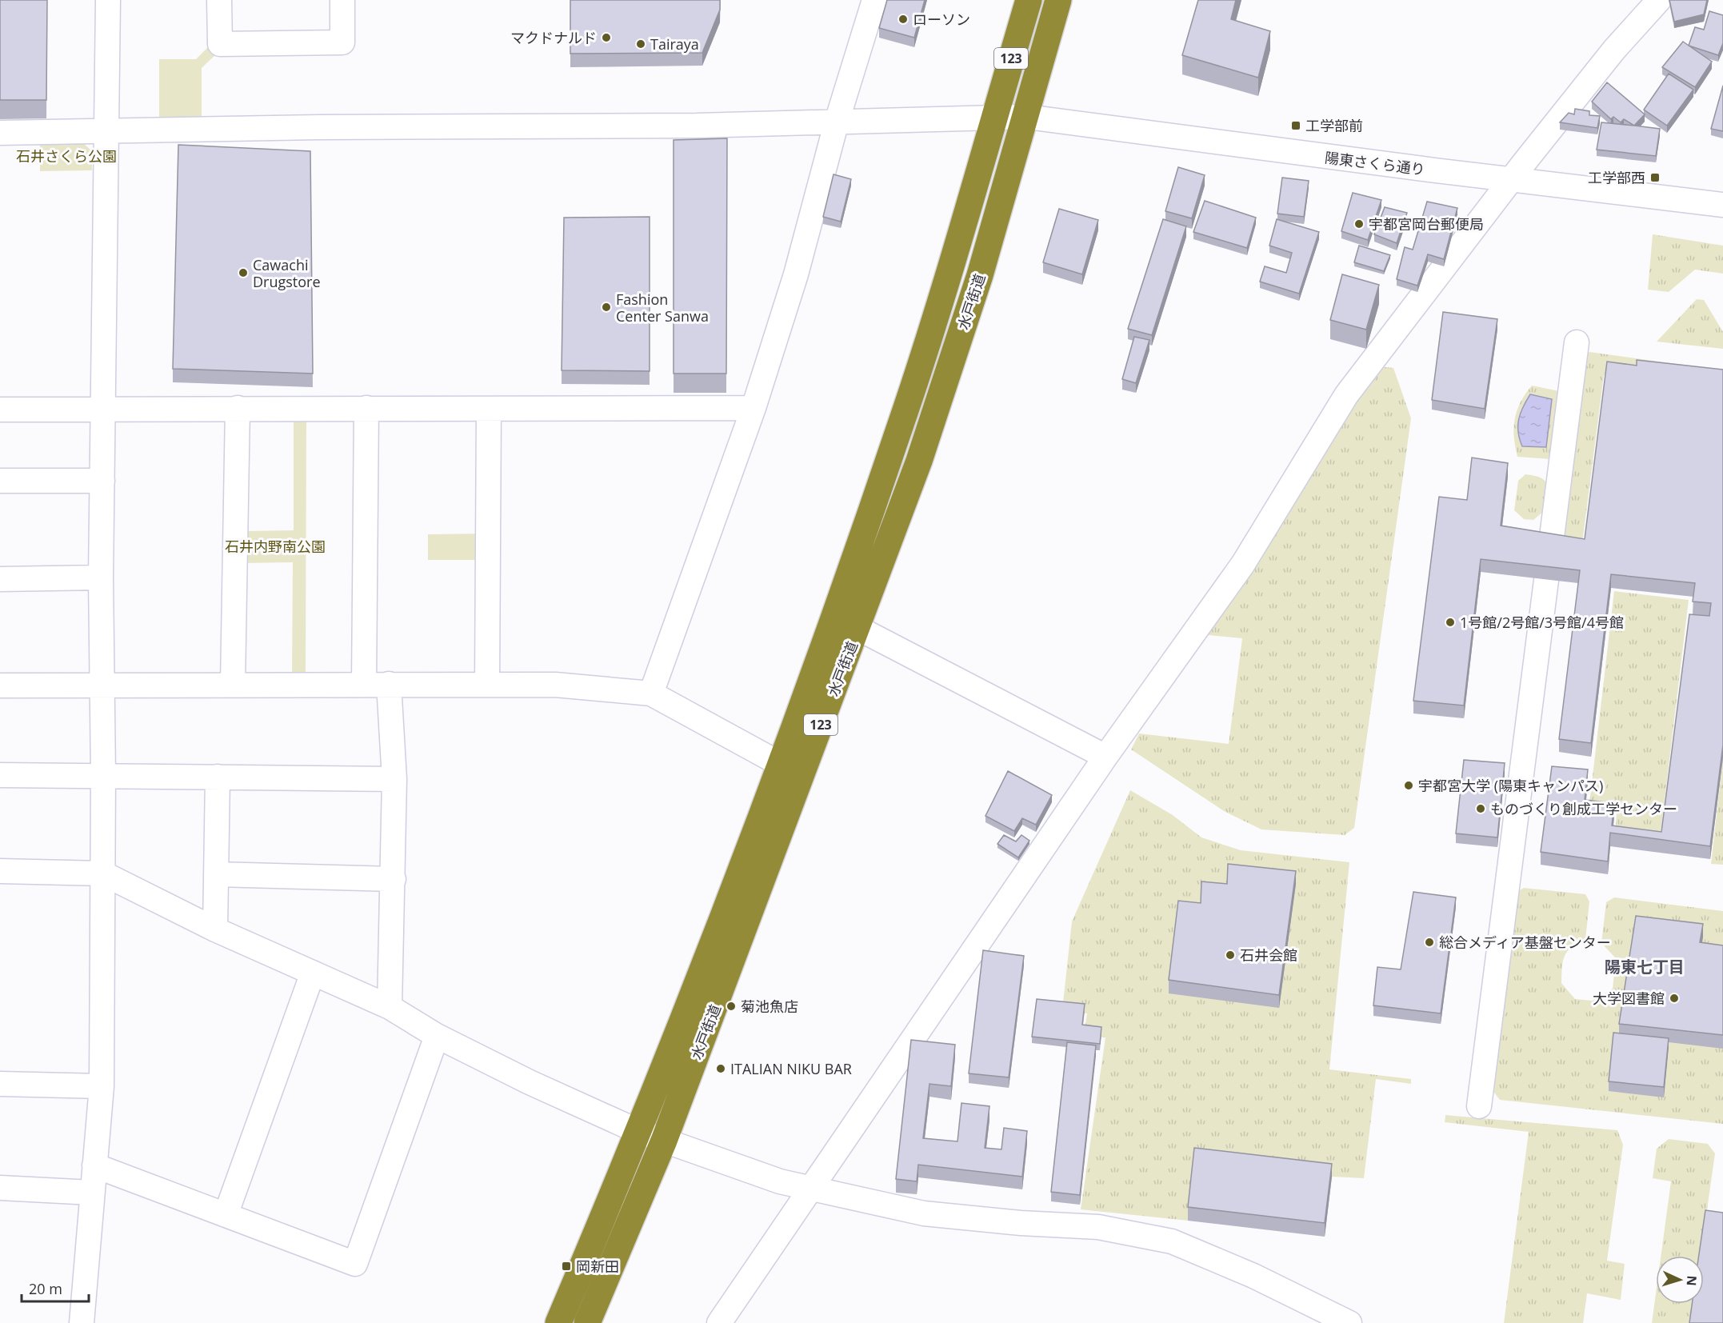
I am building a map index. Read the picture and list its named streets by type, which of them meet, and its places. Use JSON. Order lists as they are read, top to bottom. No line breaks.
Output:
{"streets":{"highway":["123","水戸街道"],"street":["陽東さくら通り"]},"crossings":[["陽東さくら通り","水戸街道"]],"districts":["陽東七丁目"],"parks":["石井さくら公園","石井内野南公園"],"places":{"other":["ローソン","マクドナルド","Tairaya","宇都宮岡台郵便局","Cawachi Drugstore","Fashion Center Sanwa","1号館/2号館/3号館/4号館","宇都宮大学 (陽東キャンパス)","ものづくり創成工学センター","総合メディア基盤センター","石井会館","大学図書館","菊池魚店","ITALIAN NIKU BAR"],"transit":["工学部前","工学部西","岡新田"]},"scale_bar":"20 m","north":"right"}
